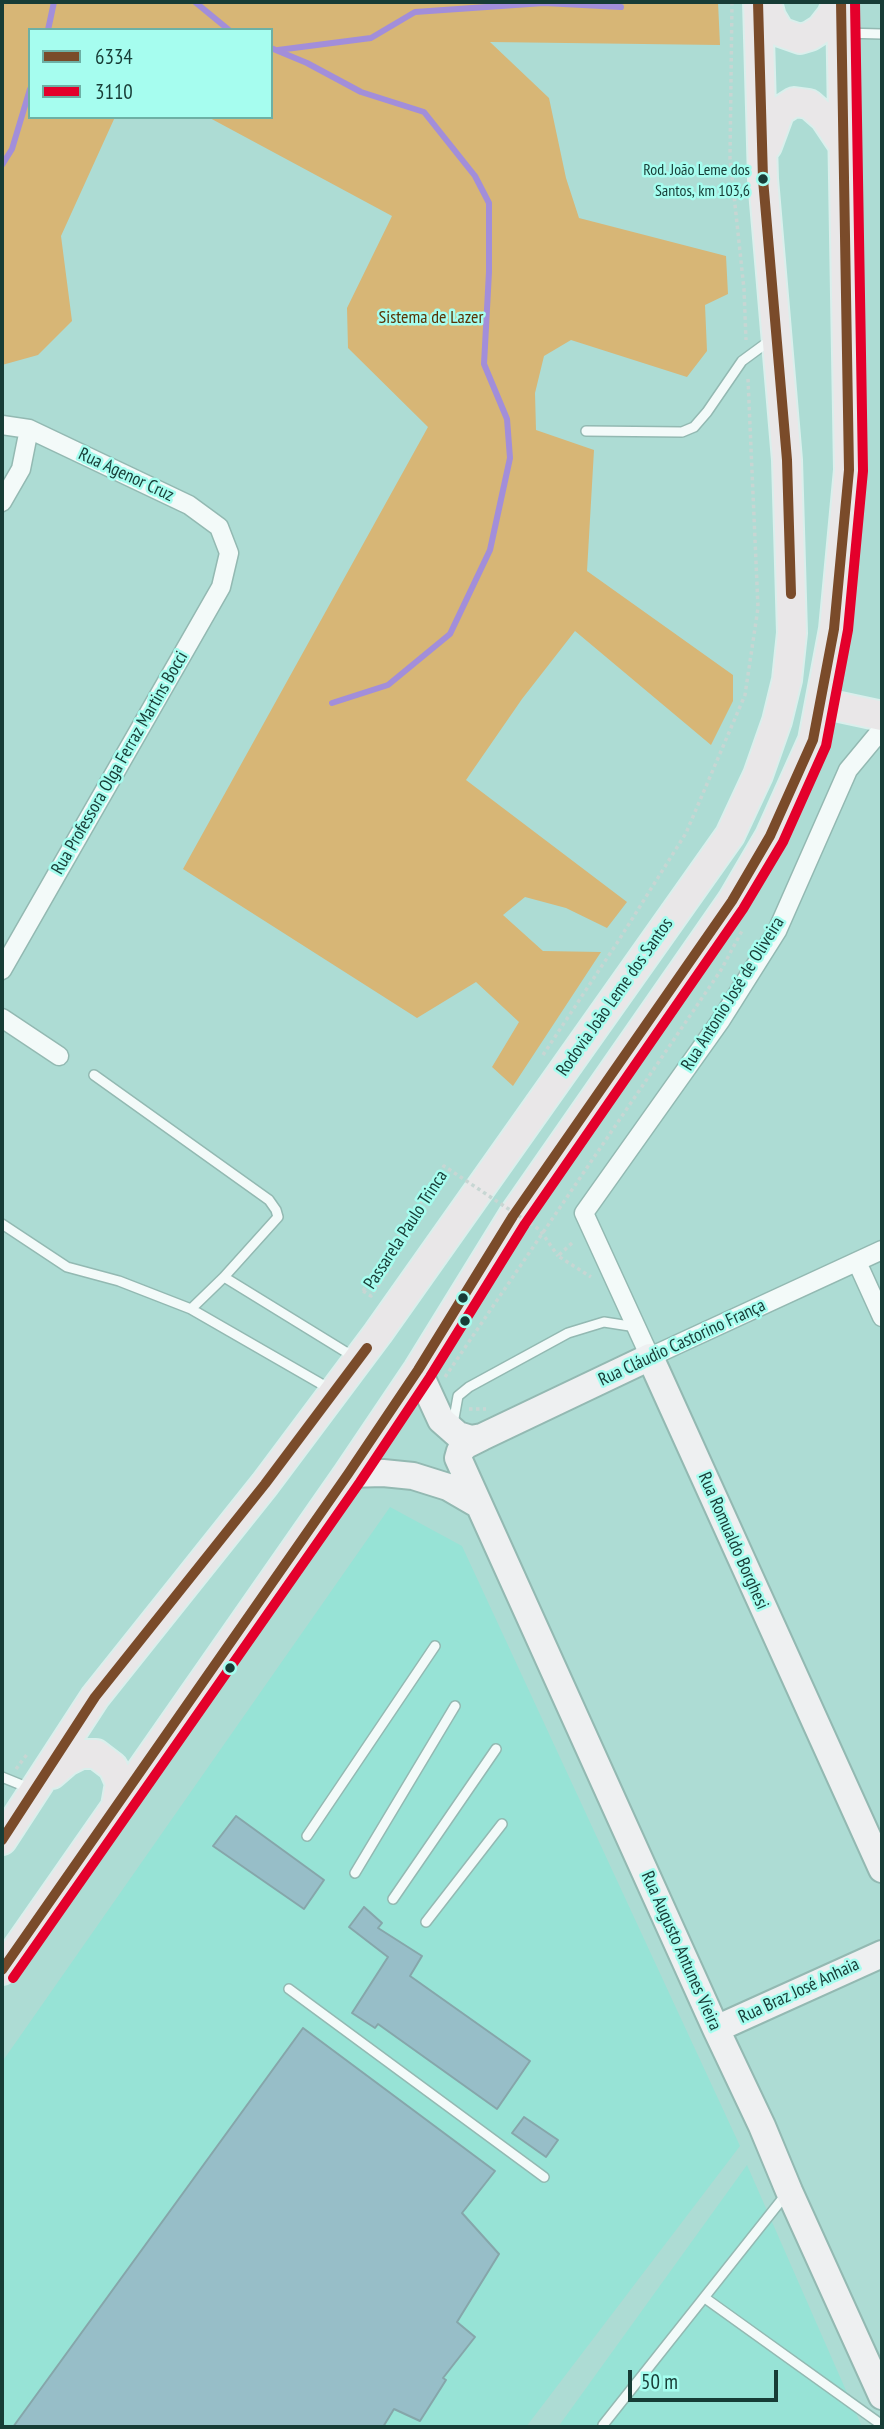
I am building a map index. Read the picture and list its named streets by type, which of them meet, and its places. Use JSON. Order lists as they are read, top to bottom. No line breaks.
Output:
{"streets":{"main road":["Rodovia João Leme dos Santos"],"street":["Rua Agenor Cruz","Rua Professora Olga Ferraz Martins Bocci","Rua Antonio José de Oliveira","Rua Cláudio Castorino França","Rua Romualdo Borghesi","Rua Augusto Antunes Vieira","Rua Braz José Anhaia"],"path":["Passarela Paulo Trinca"]},"crossings":[["Rua Agenor Cruz","Rua Professora Olga Ferraz Martins Bocci"],["Rua Antonio José de Oliveira","Rua Romualdo Borghesi"],["Rua Cláudio Castorino França","Rua Romualdo Borghesi"],["Rua Cláudio Castorino França","Rua Augusto Antunes Vieira"],["Rua Augusto Antunes Vieira","Rua Braz José Anhaia"]],"parks":["Sistema de Lazer"],"places":["Rod. João Leme dos Santos, km 103,6"],"lines":["transit line 6334","transit line 3110"],"legend":["6334","3110"],"scale_bar":"50 m"}
